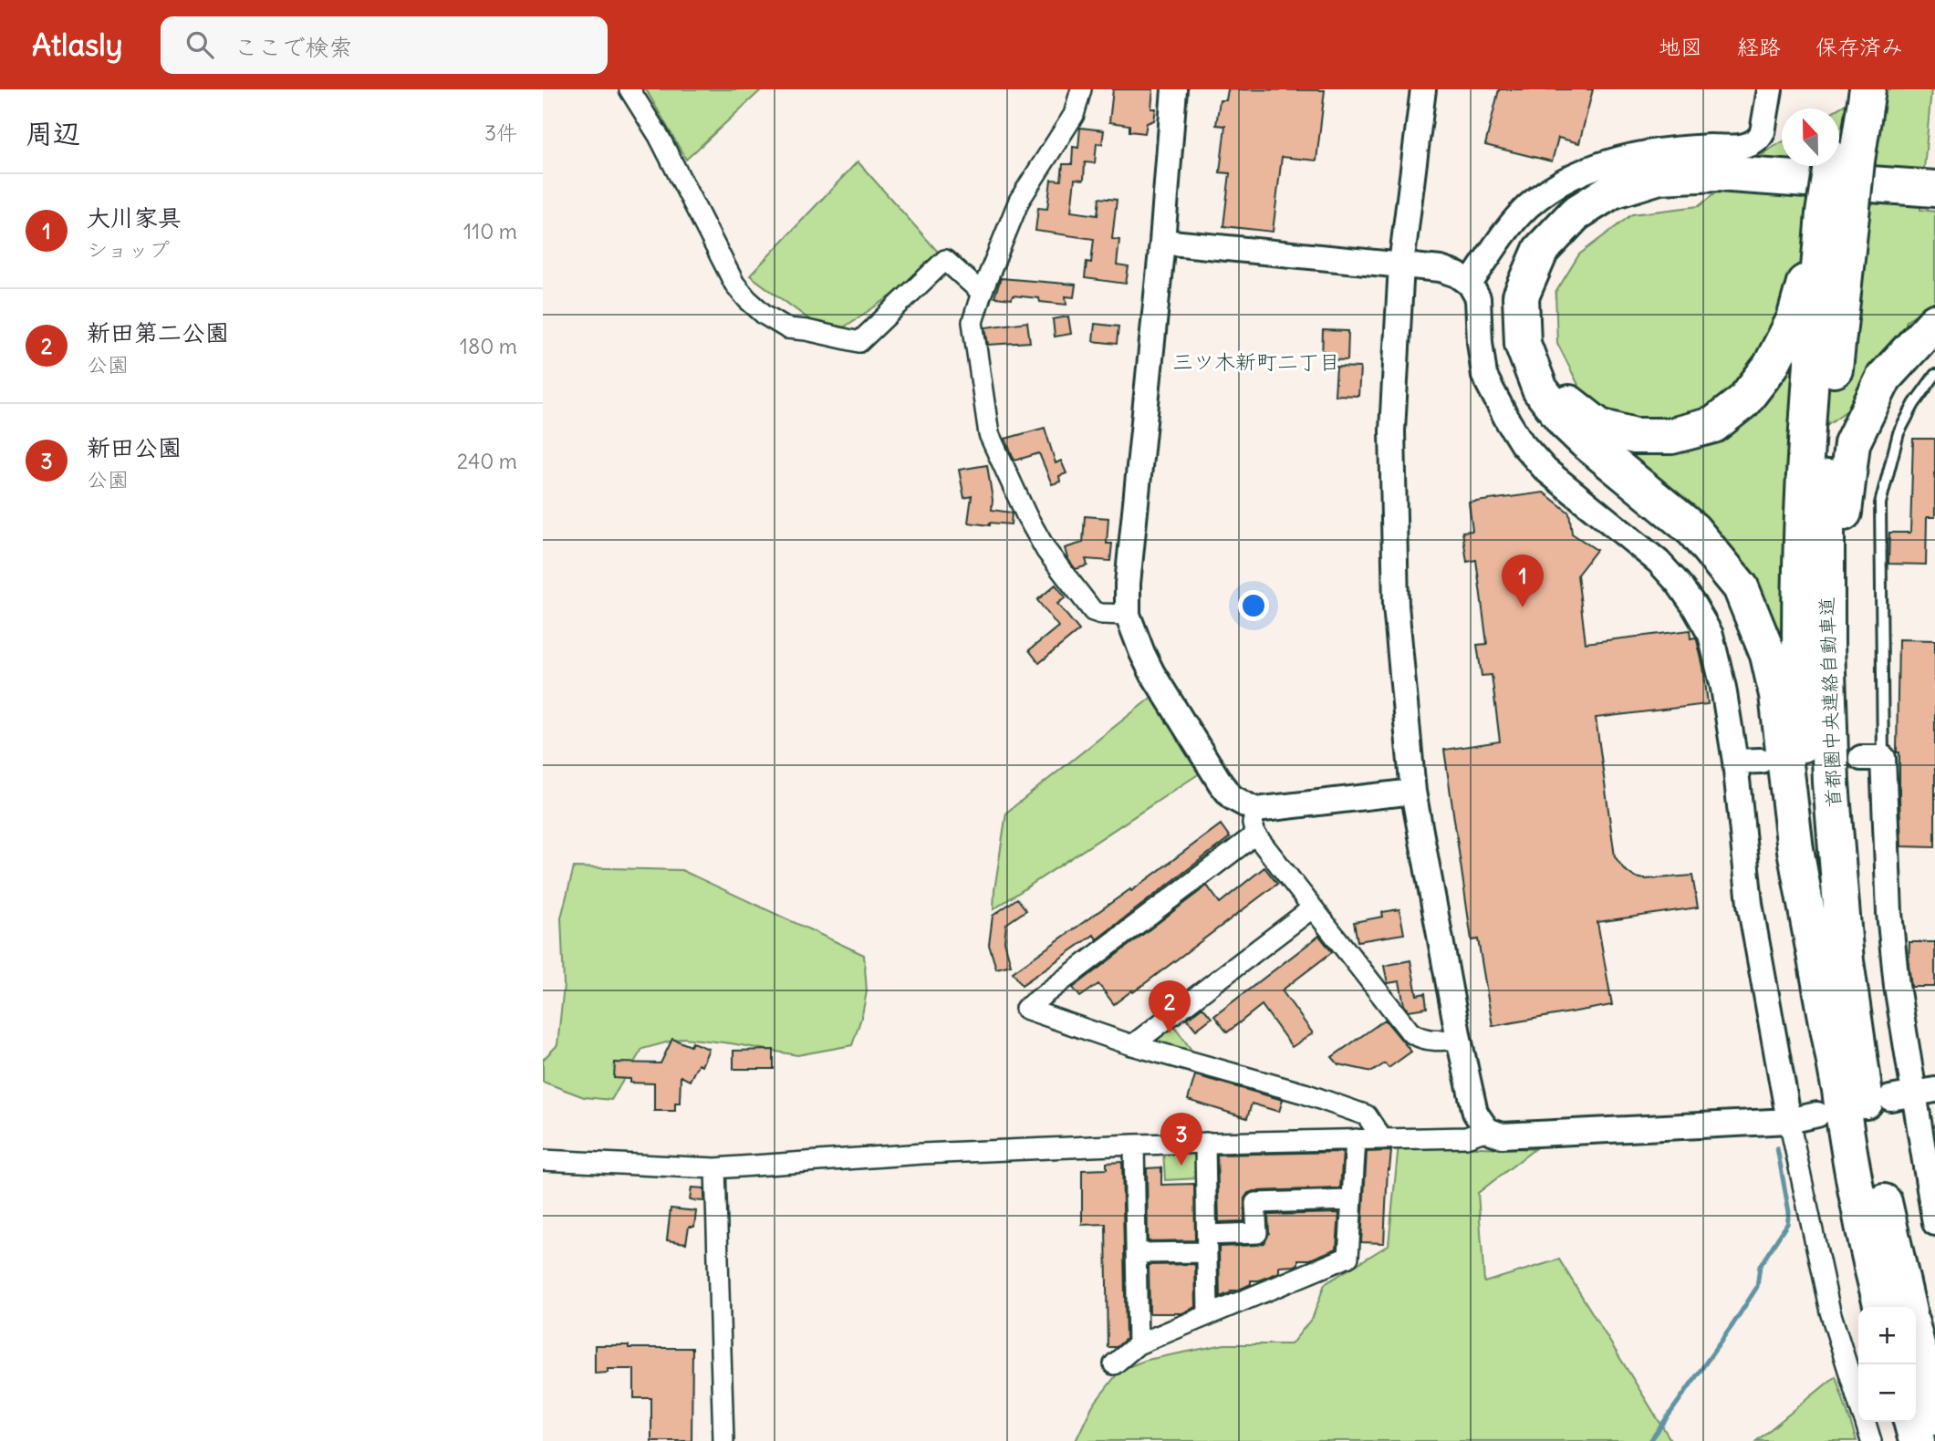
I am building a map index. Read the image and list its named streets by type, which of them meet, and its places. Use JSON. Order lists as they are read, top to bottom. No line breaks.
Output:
{"streets":{"highway":["首都圏中央連絡自動車道"]},"districts":["三ツ木新町二丁目"],"north":"top","page":{"header":"Atlasly","search":"ここで検索","nav":["地図","経路","保存済み"],"heading":["周辺","3件"],"list":[{"mark":"1","name":"大川家具","note":"ショップ","value":"110 m"},{"mark":"2","name":"新田第二公園","note":"公園","value":"180 m"},{"mark":"3","name":"新田公園","note":"公園","value":"240 m"}],"pins":["1","2","3"],"map_buttons":["+","−"]}}
